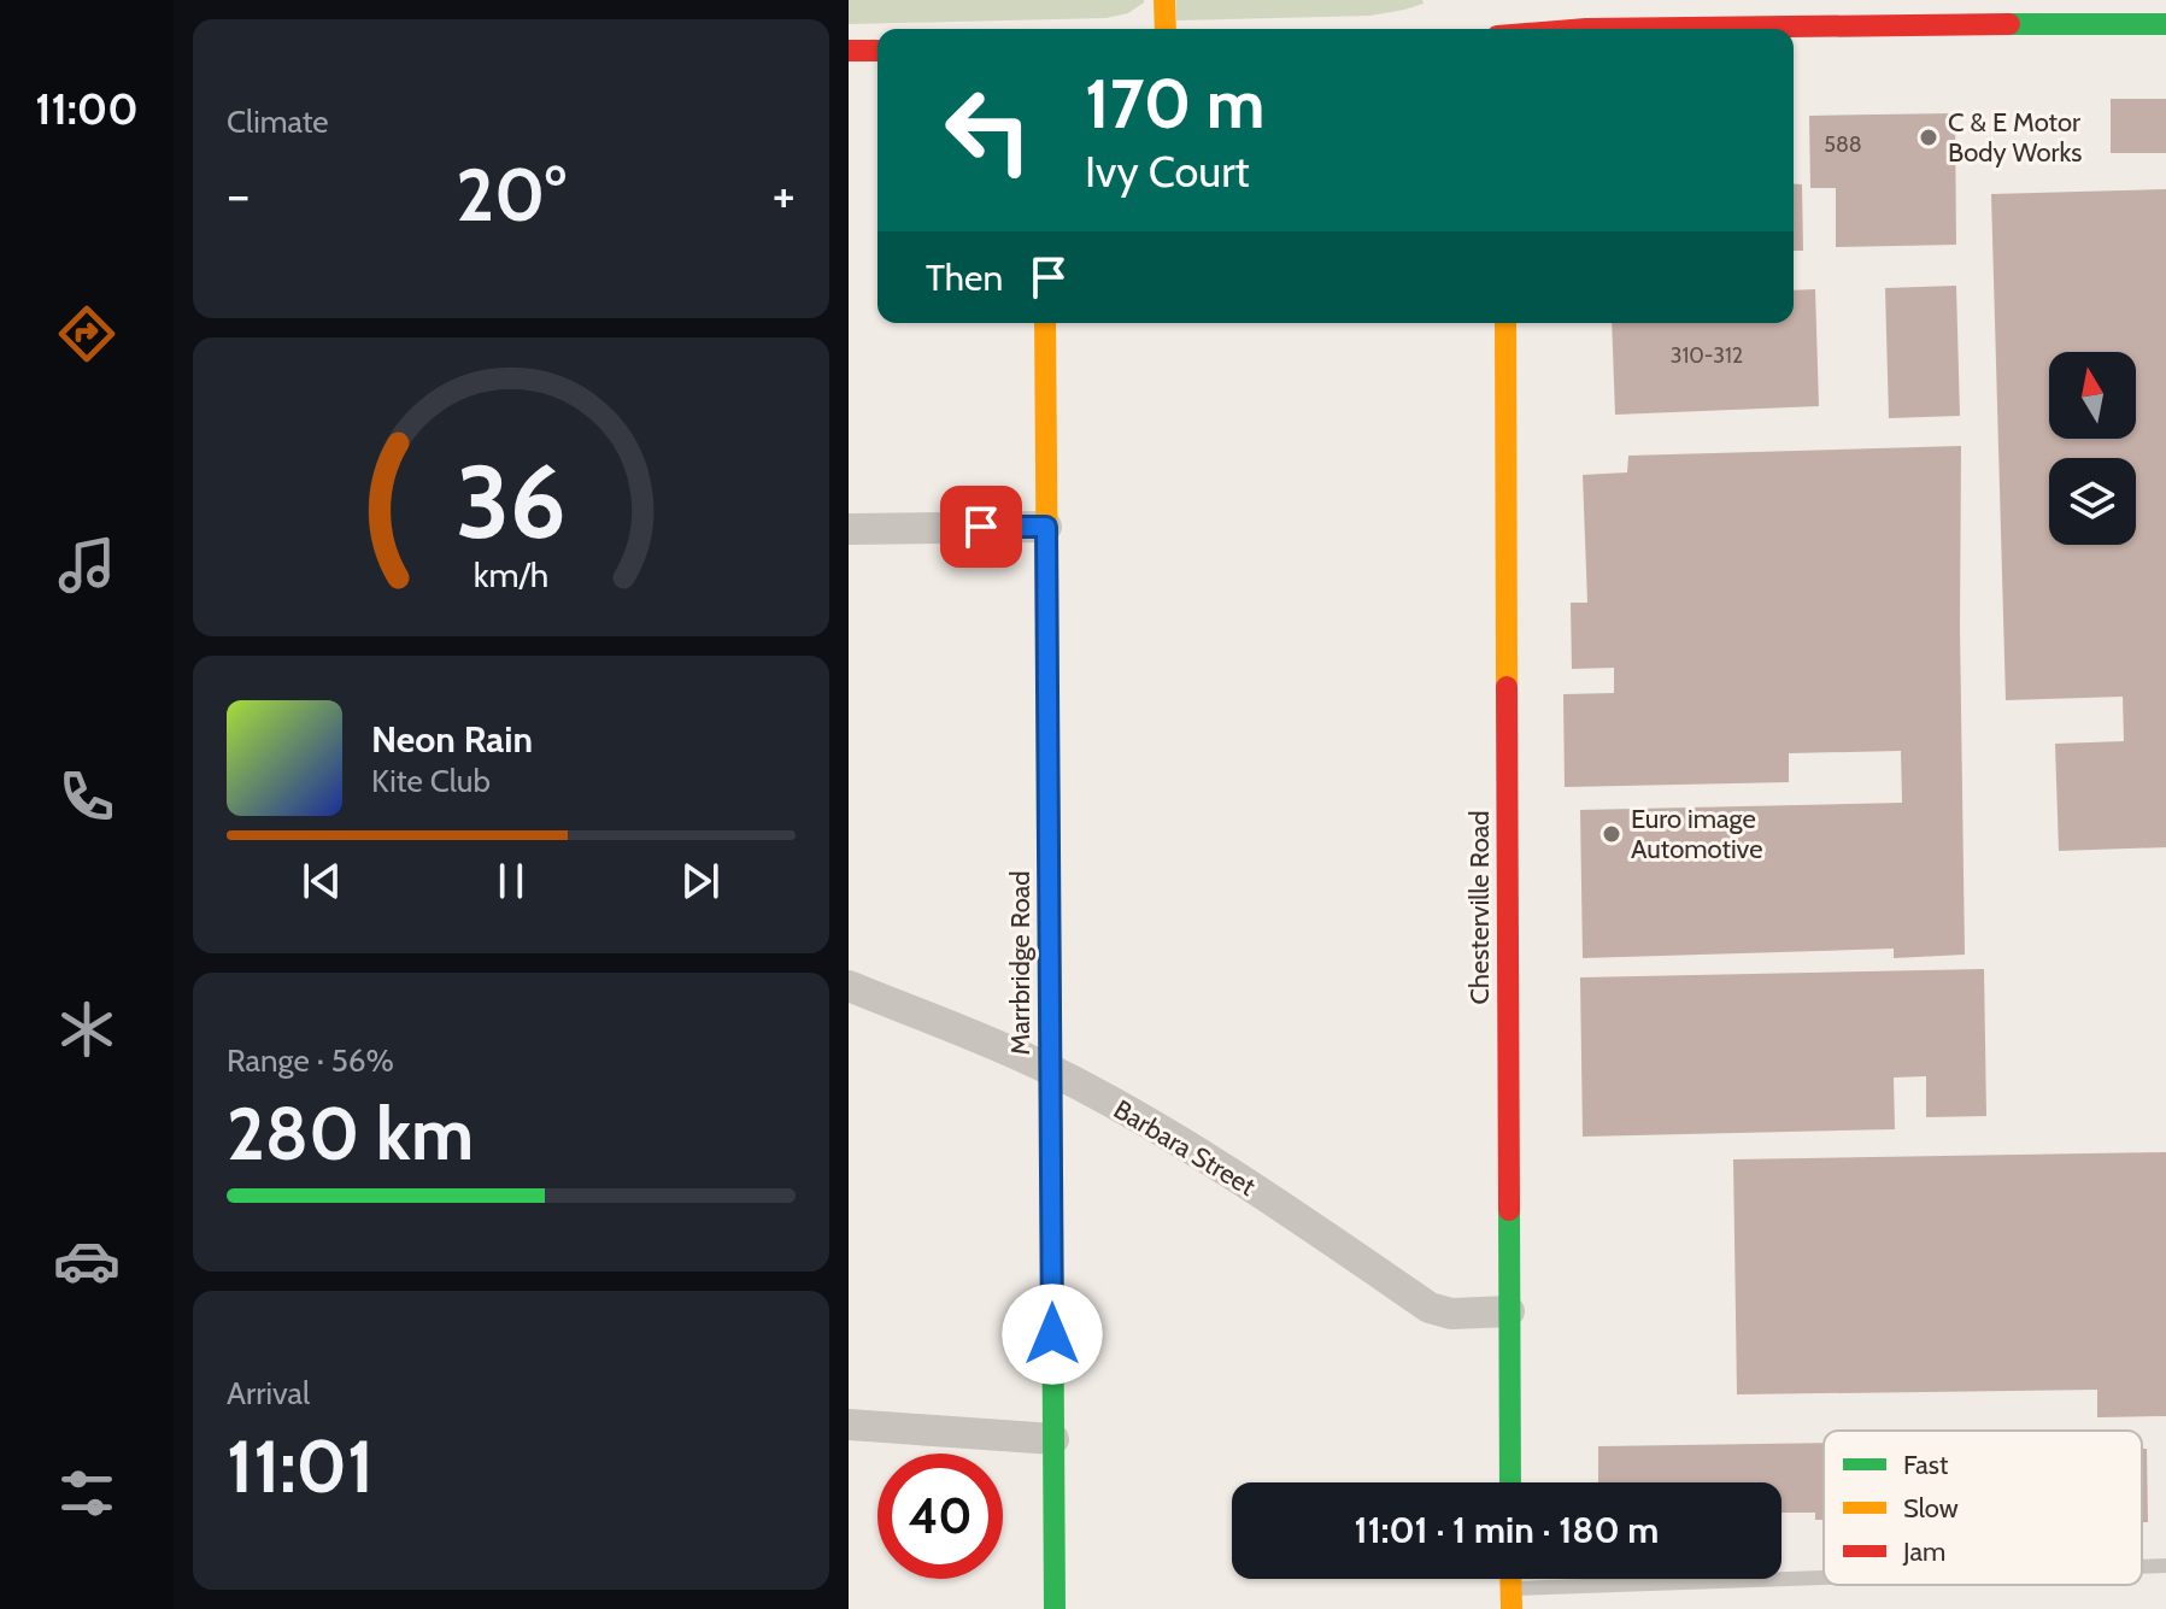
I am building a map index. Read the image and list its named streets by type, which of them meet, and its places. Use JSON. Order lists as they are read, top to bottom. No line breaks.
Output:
{"streets":{"main road":["Chesterville Road","Marrbridge Road"],"street":["Barbara Street"]},"crossings":[["Chesterville Road","Barbara Street"],["Marrbridge Road","Barbara Street"]],"places":["C & E Motor Body Works","Euro image Automotive"],"house_numbers":["588","310-312"],"legend":["Fast","Slow","Jam"],"north":"top","page":{"tabs":"11:00","tile":["Climate",["Range · 56%","280 km"],["Arrival","11:01"]],"turn":["170 m","Ivy Court"],"heat":["−","20°","+"],"then":"Then","song":["Neon Rain","Kite Club"],"limit":"40","trip":"11:01 · 1 min · 180 m","gauge":["36","km/h"]}}
